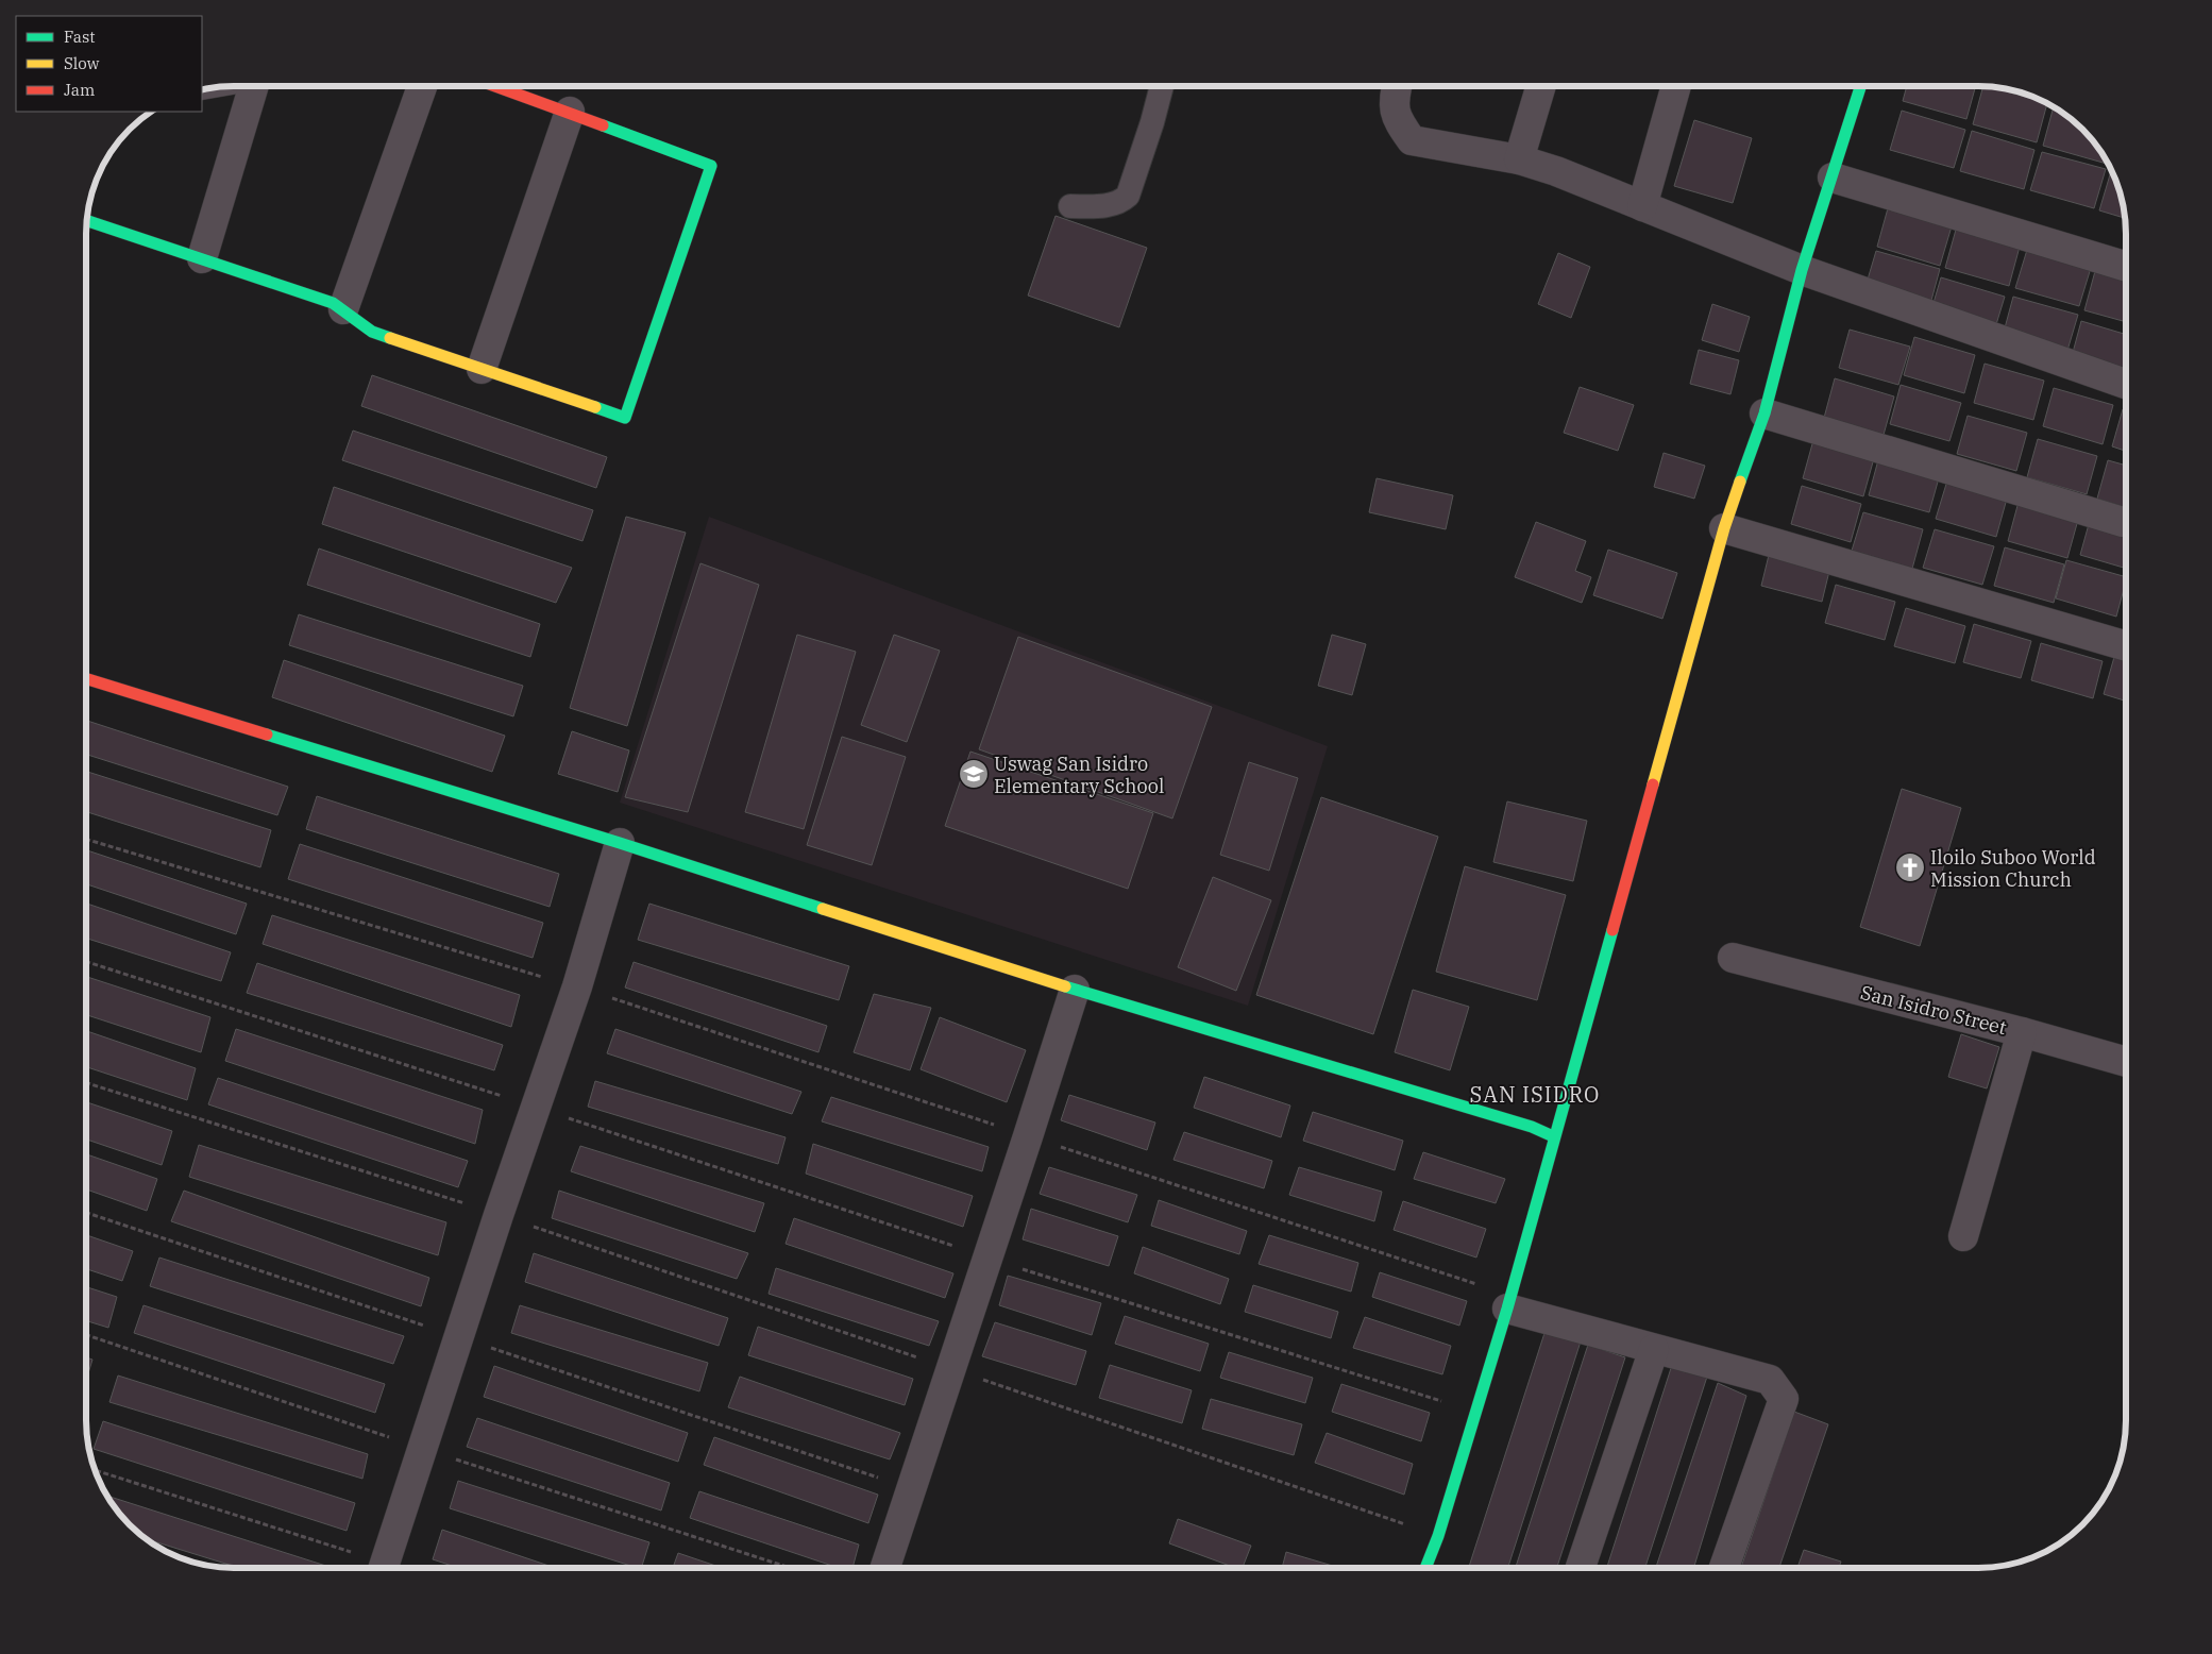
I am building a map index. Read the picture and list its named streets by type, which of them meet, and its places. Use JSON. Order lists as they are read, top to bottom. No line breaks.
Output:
{"streets":{"street":["San Isidro Street"]},"districts":["SAN ISIDRO"],"places":{"school or university":["Uswag San Isidro Elementary School"],"church":["Iloilo Suboo World Mission Church"]},"legend":["Fast","Slow","Jam"]}
